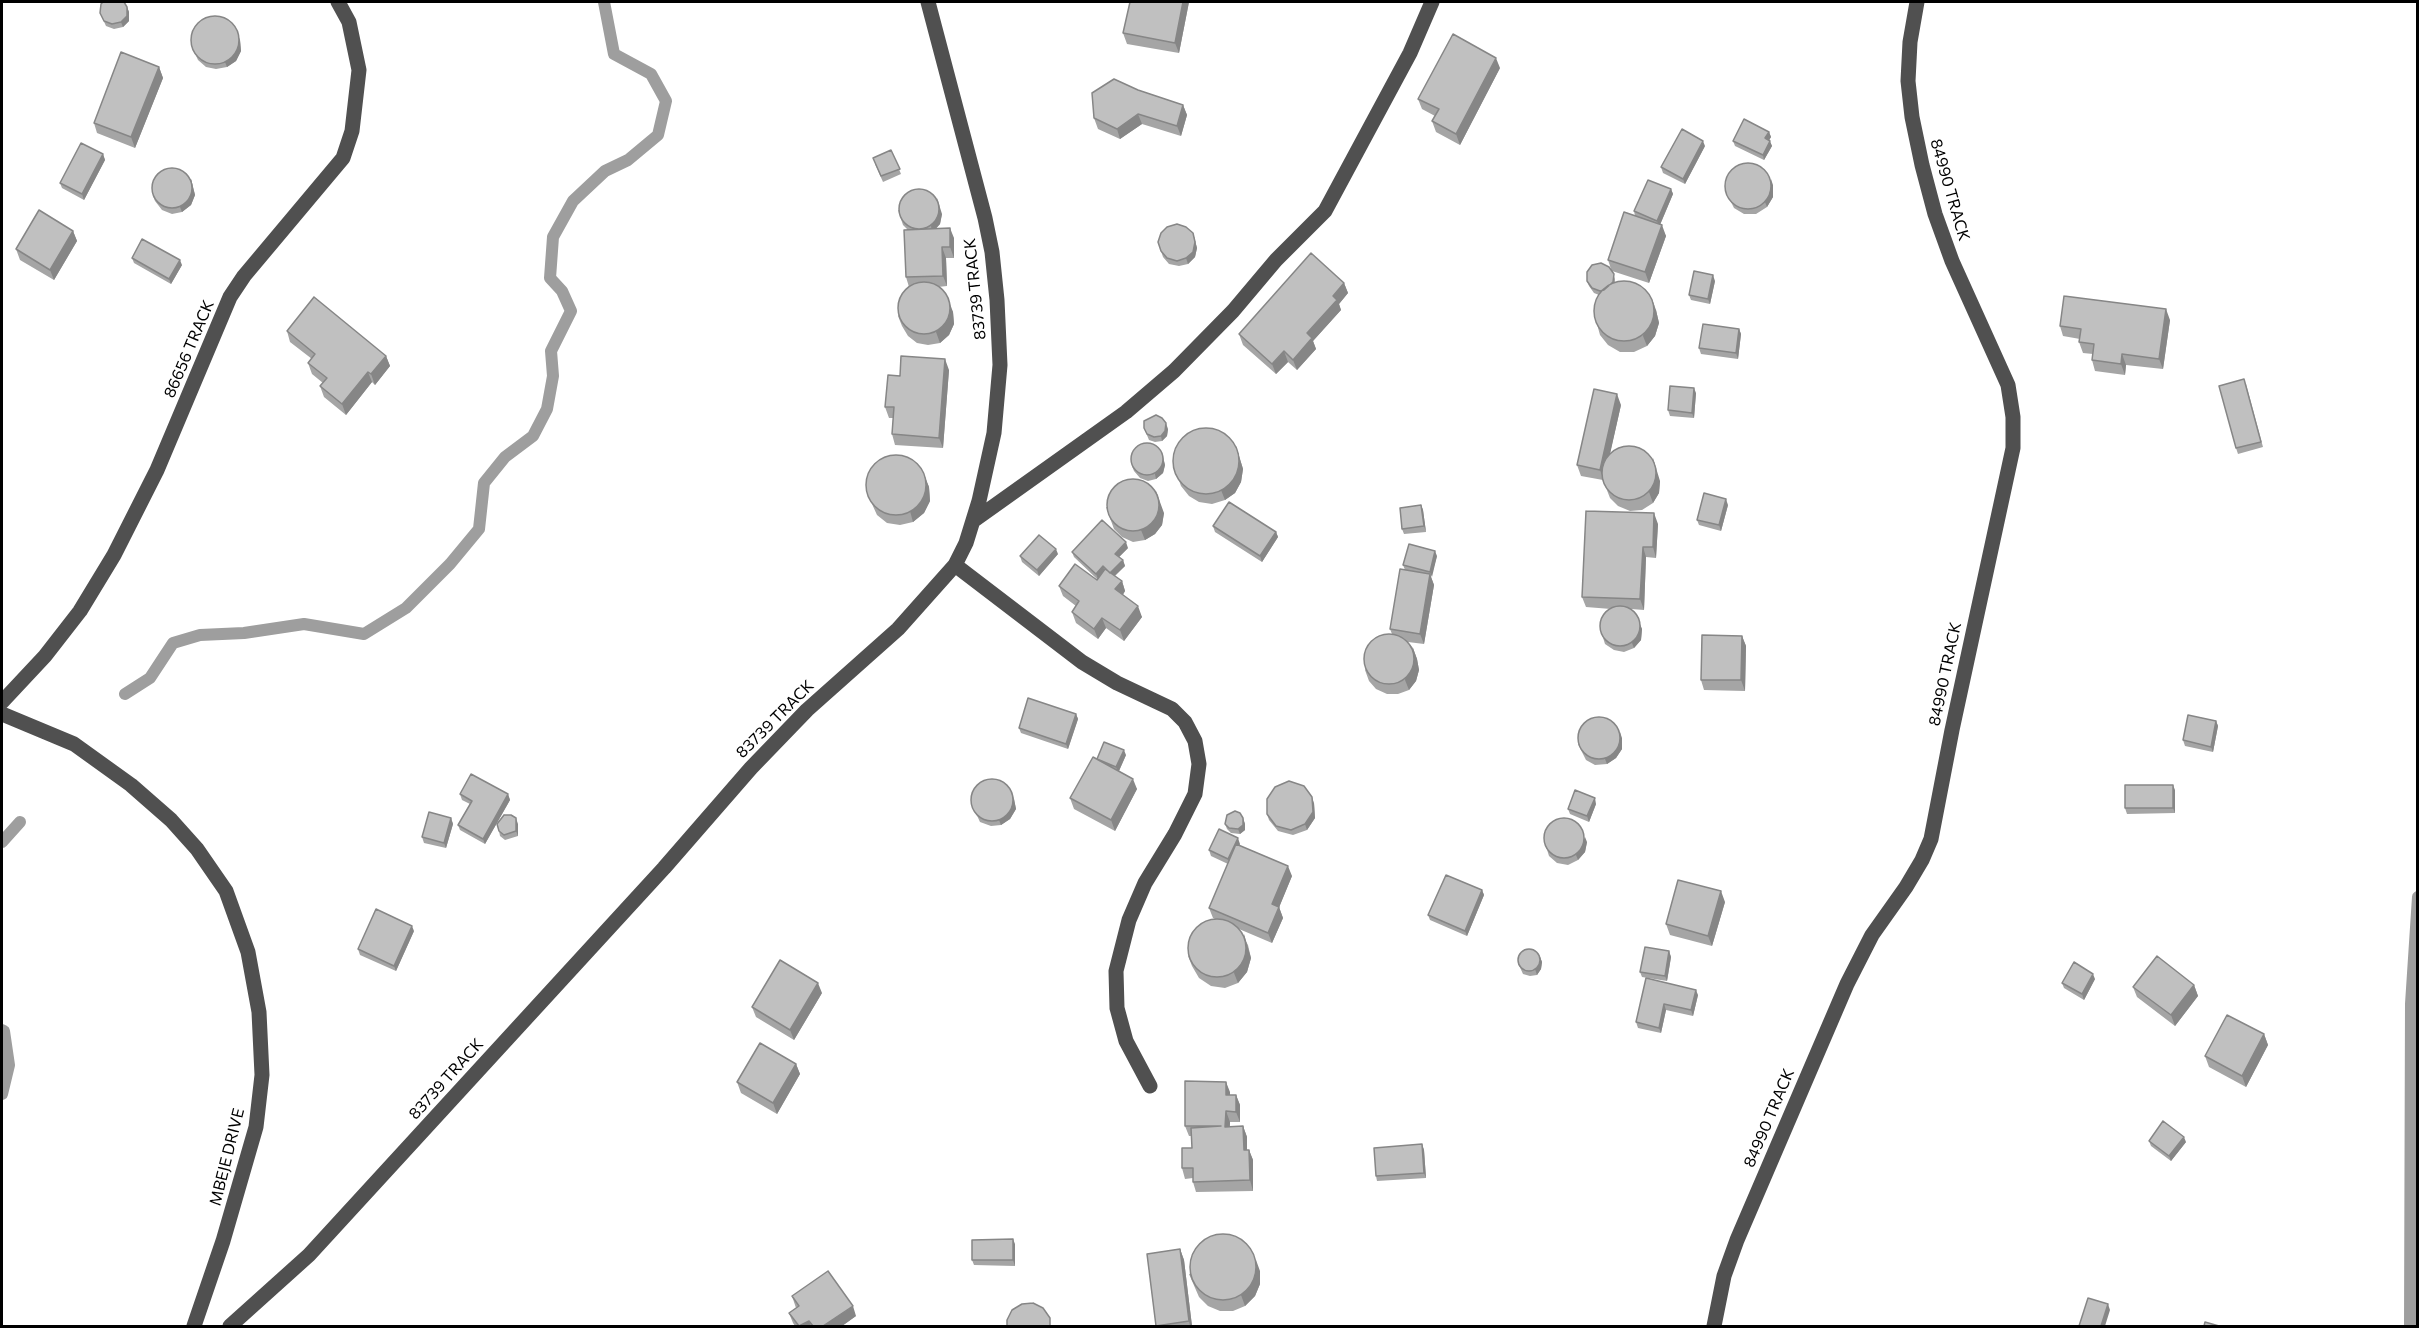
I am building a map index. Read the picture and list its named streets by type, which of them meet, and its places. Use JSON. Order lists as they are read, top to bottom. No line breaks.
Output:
{"streets":{"street":["84990 TRACK","83739 TRACK","86656 TRACK","MBEJE DRIVE"]}}
